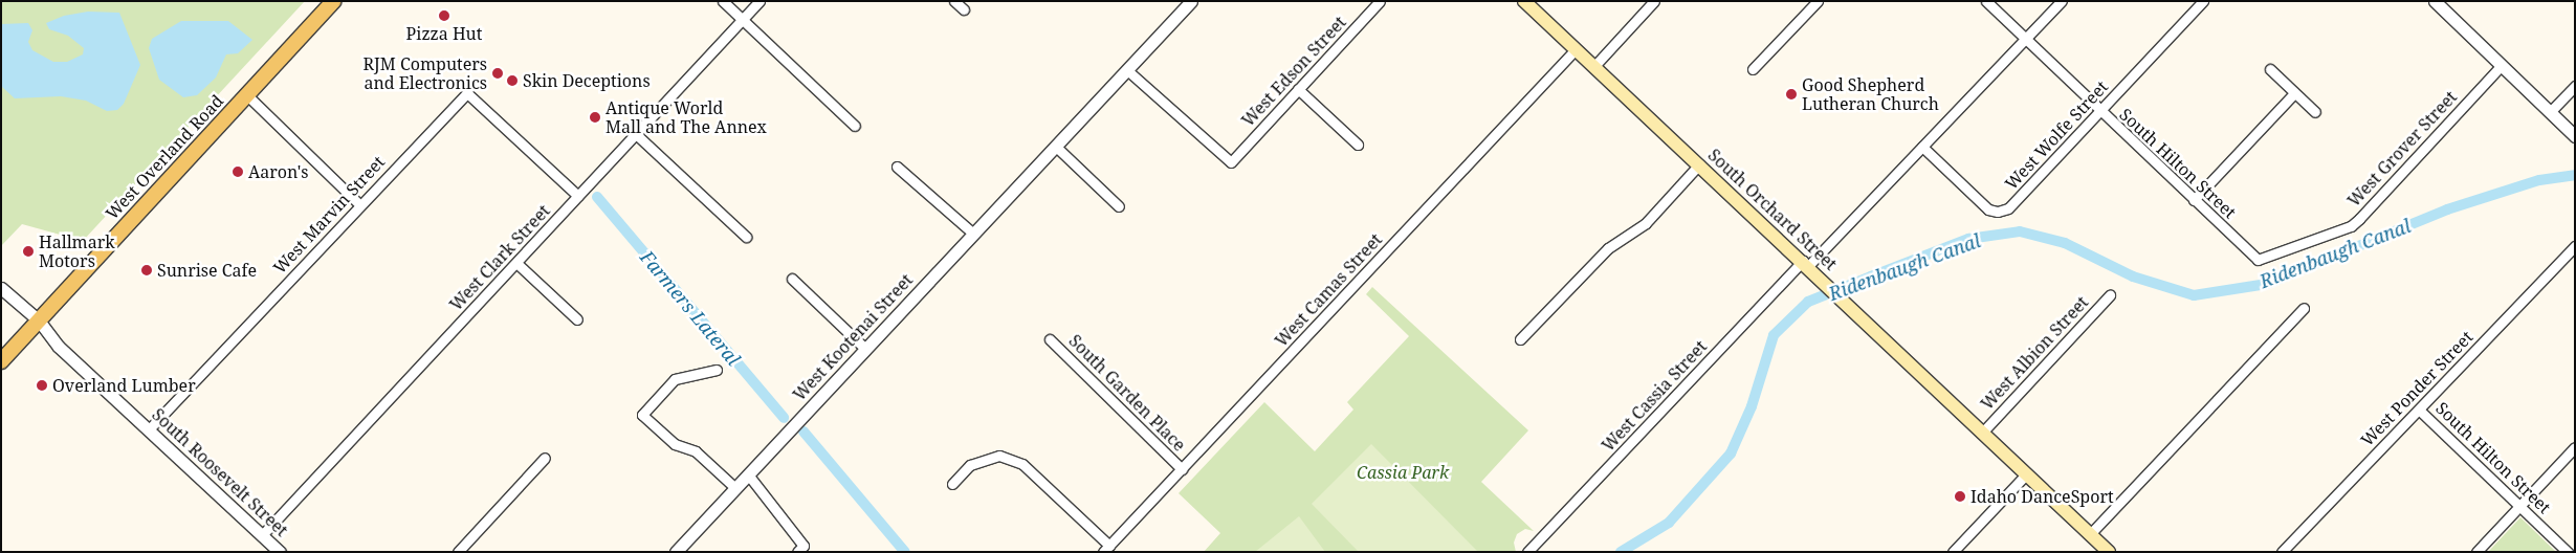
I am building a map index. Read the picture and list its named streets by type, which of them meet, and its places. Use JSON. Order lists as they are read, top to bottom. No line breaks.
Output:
{"streets":{"main road":["West Overland Road","South Orchard Street"],"street":["West Edson Street","West Wolfe Street","West Grover Street","South Hilton Street","West Marvin Street","West Clark Street","West Camas Street","West Kootenai Street","West Albion Street","West Ponder Street","South Garden Place","West Cassia Street","South Roosevelt Street"]},"crossings":[["West Edson Street","West Kootenai Street"],["West Wolfe Street","South Hilton Street"],["West Wolfe Street","West Cassia Street"],["West Grover Street","South Hilton Street"],["West Overland Road","South Roosevelt Street"],["South Hilton Street","West Ponder Street"],["South Hilton Street","West Cassia Street"],["South Orchard Street","West Camas Street"],["South Orchard Street","West Albion Street"],["South Orchard Street","West Cassia Street"],["West Marvin Street","West Clark Street"],["West Marvin Street","South Roosevelt Street"],["West Clark Street","South Roosevelt Street"],["West Camas Street","South Garden Place"]],"water":["Ridenbaugh Canal","Farmers Lateral"],"parks":["Cassia Park"],"places":["Pizza Hut","RJM Computers and Electronics","Skin Deceptions","Good Shepherd Lutheran Church","Antique World Mall and The Annex","Aaron's","Hallmark Motors","Sunrise Cafe","Overland Lumber","Idaho DanceSport"]}
